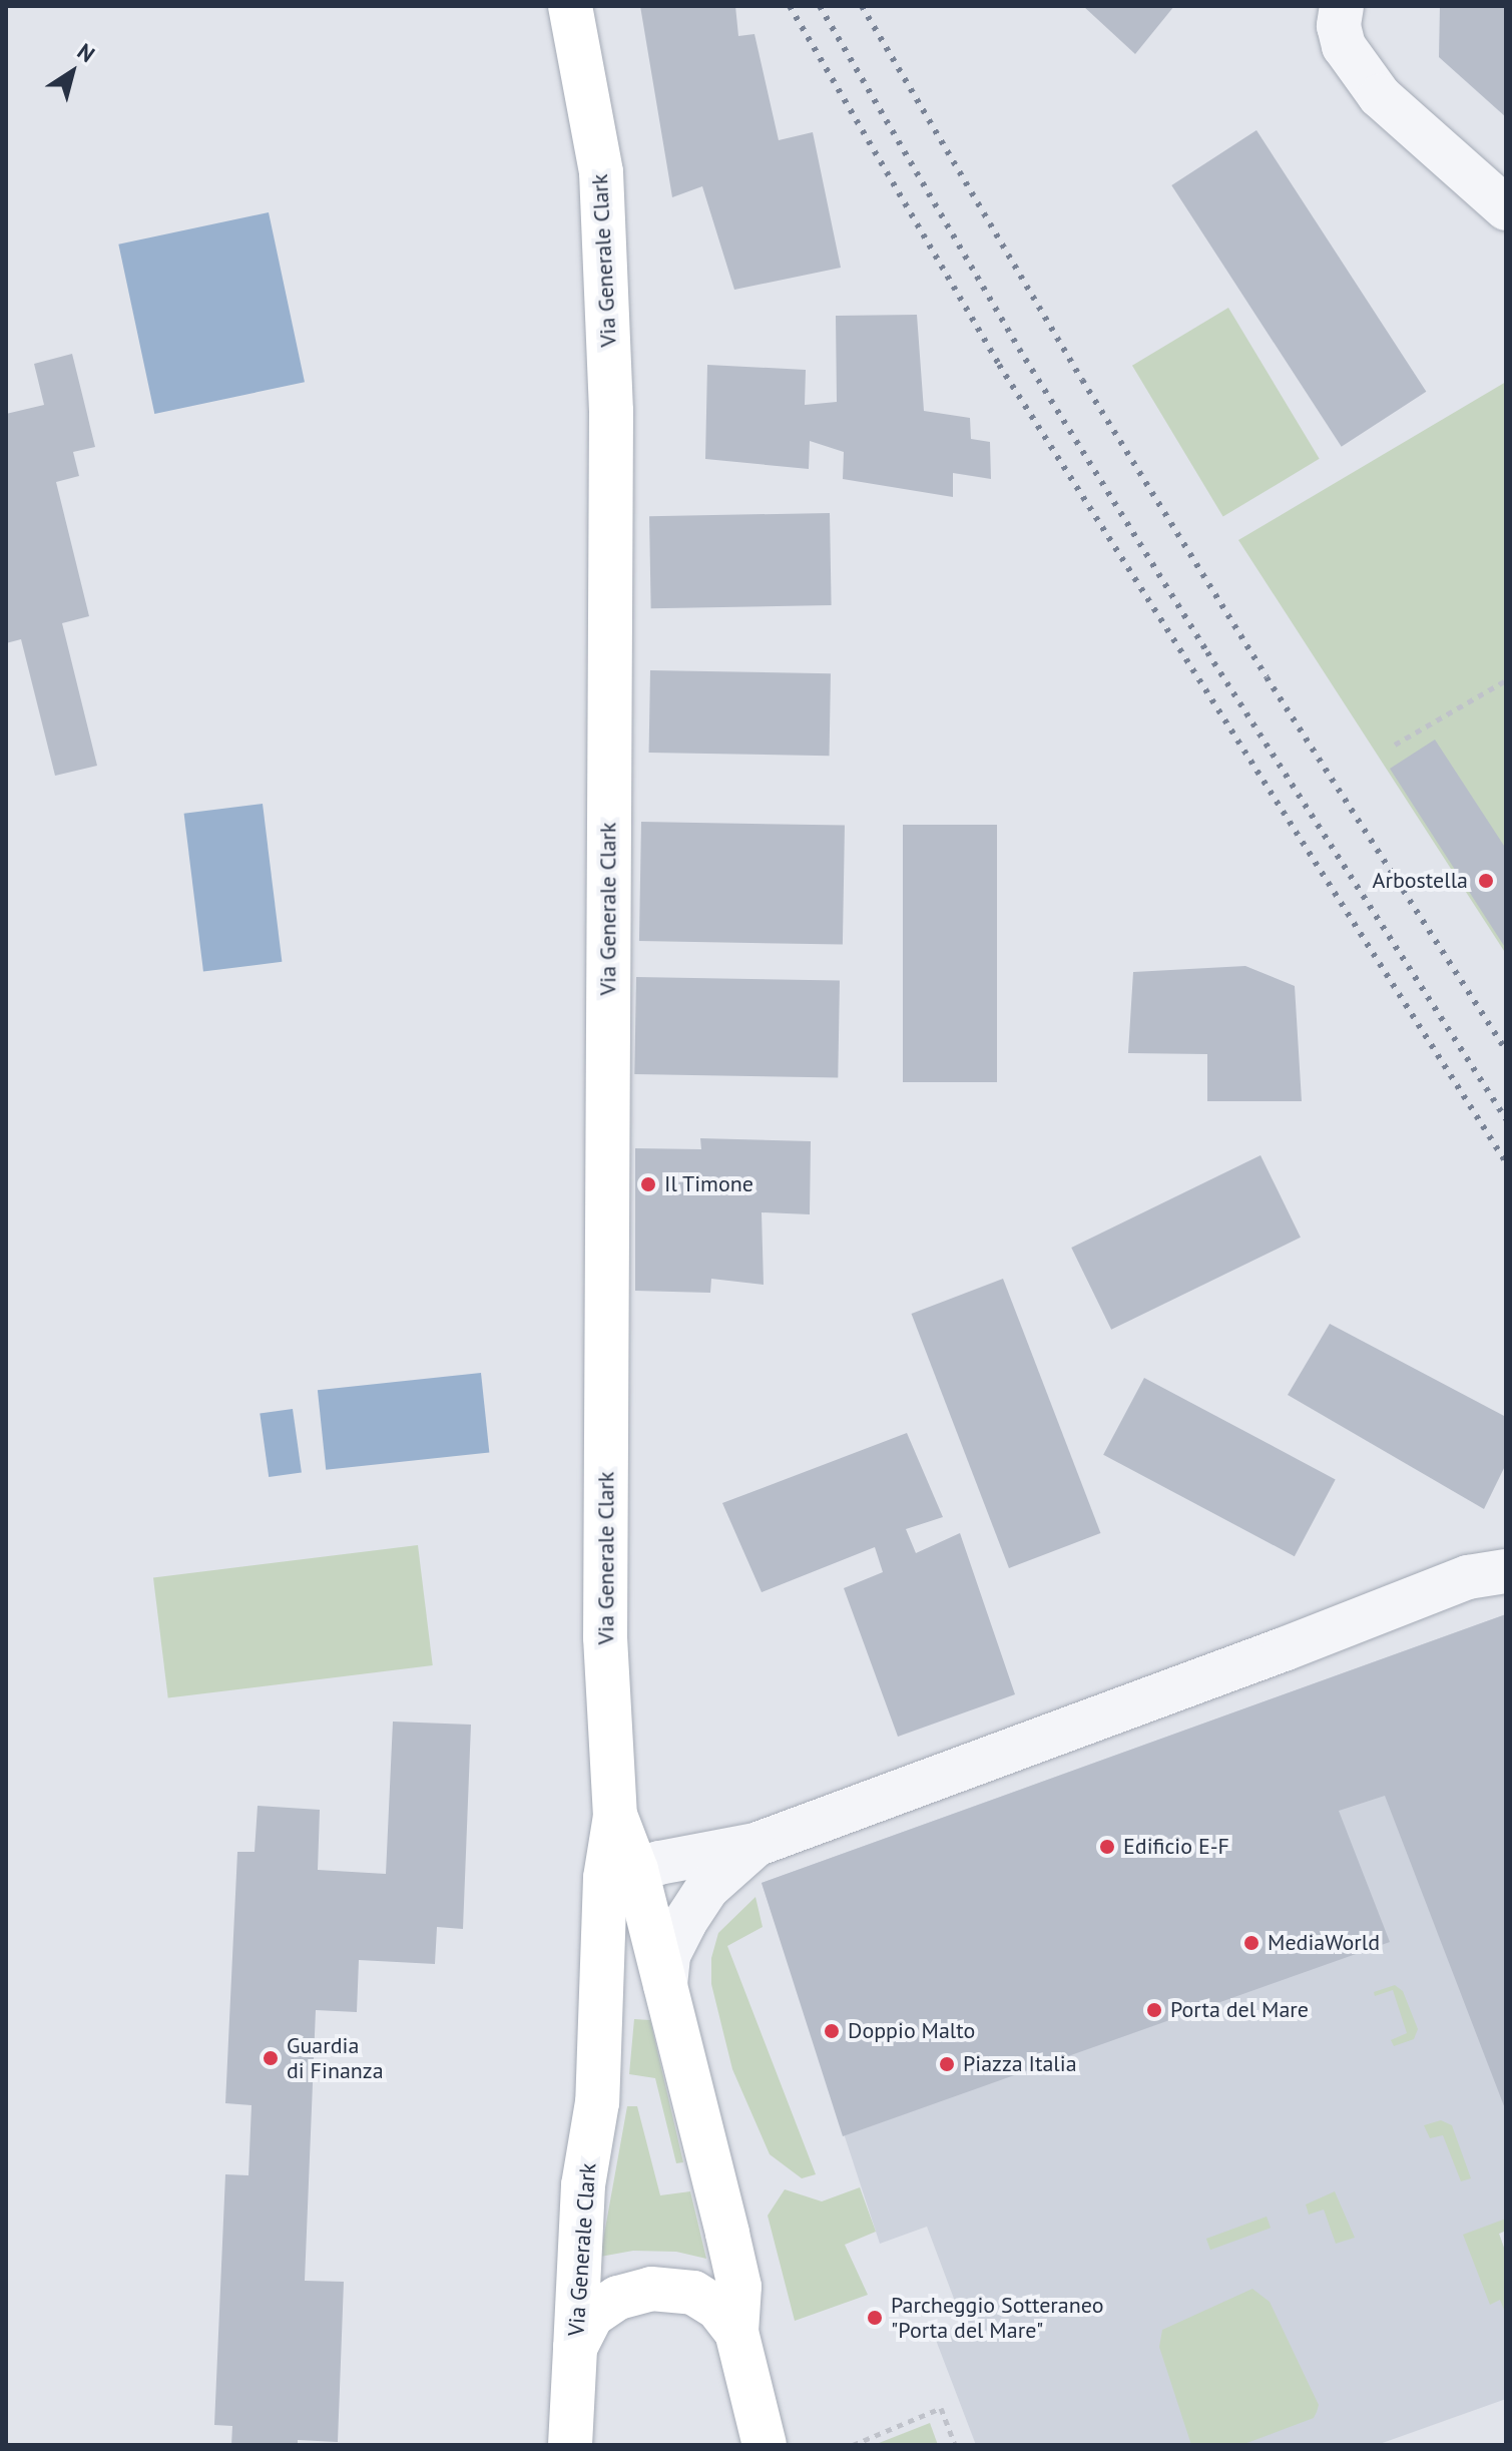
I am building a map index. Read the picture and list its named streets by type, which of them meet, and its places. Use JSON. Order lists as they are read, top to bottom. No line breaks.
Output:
{"streets":{"main road":["Via Generale Clark"]},"places":["Arbostella","Il Timone","Edificio E-F","MediaWorld","Porta del Mare","Doppio Malto","Guardia di Finanza","Piazza Italia","Parcheggio Sotteraneo \"Porta del Mare\""],"north":"top right"}
